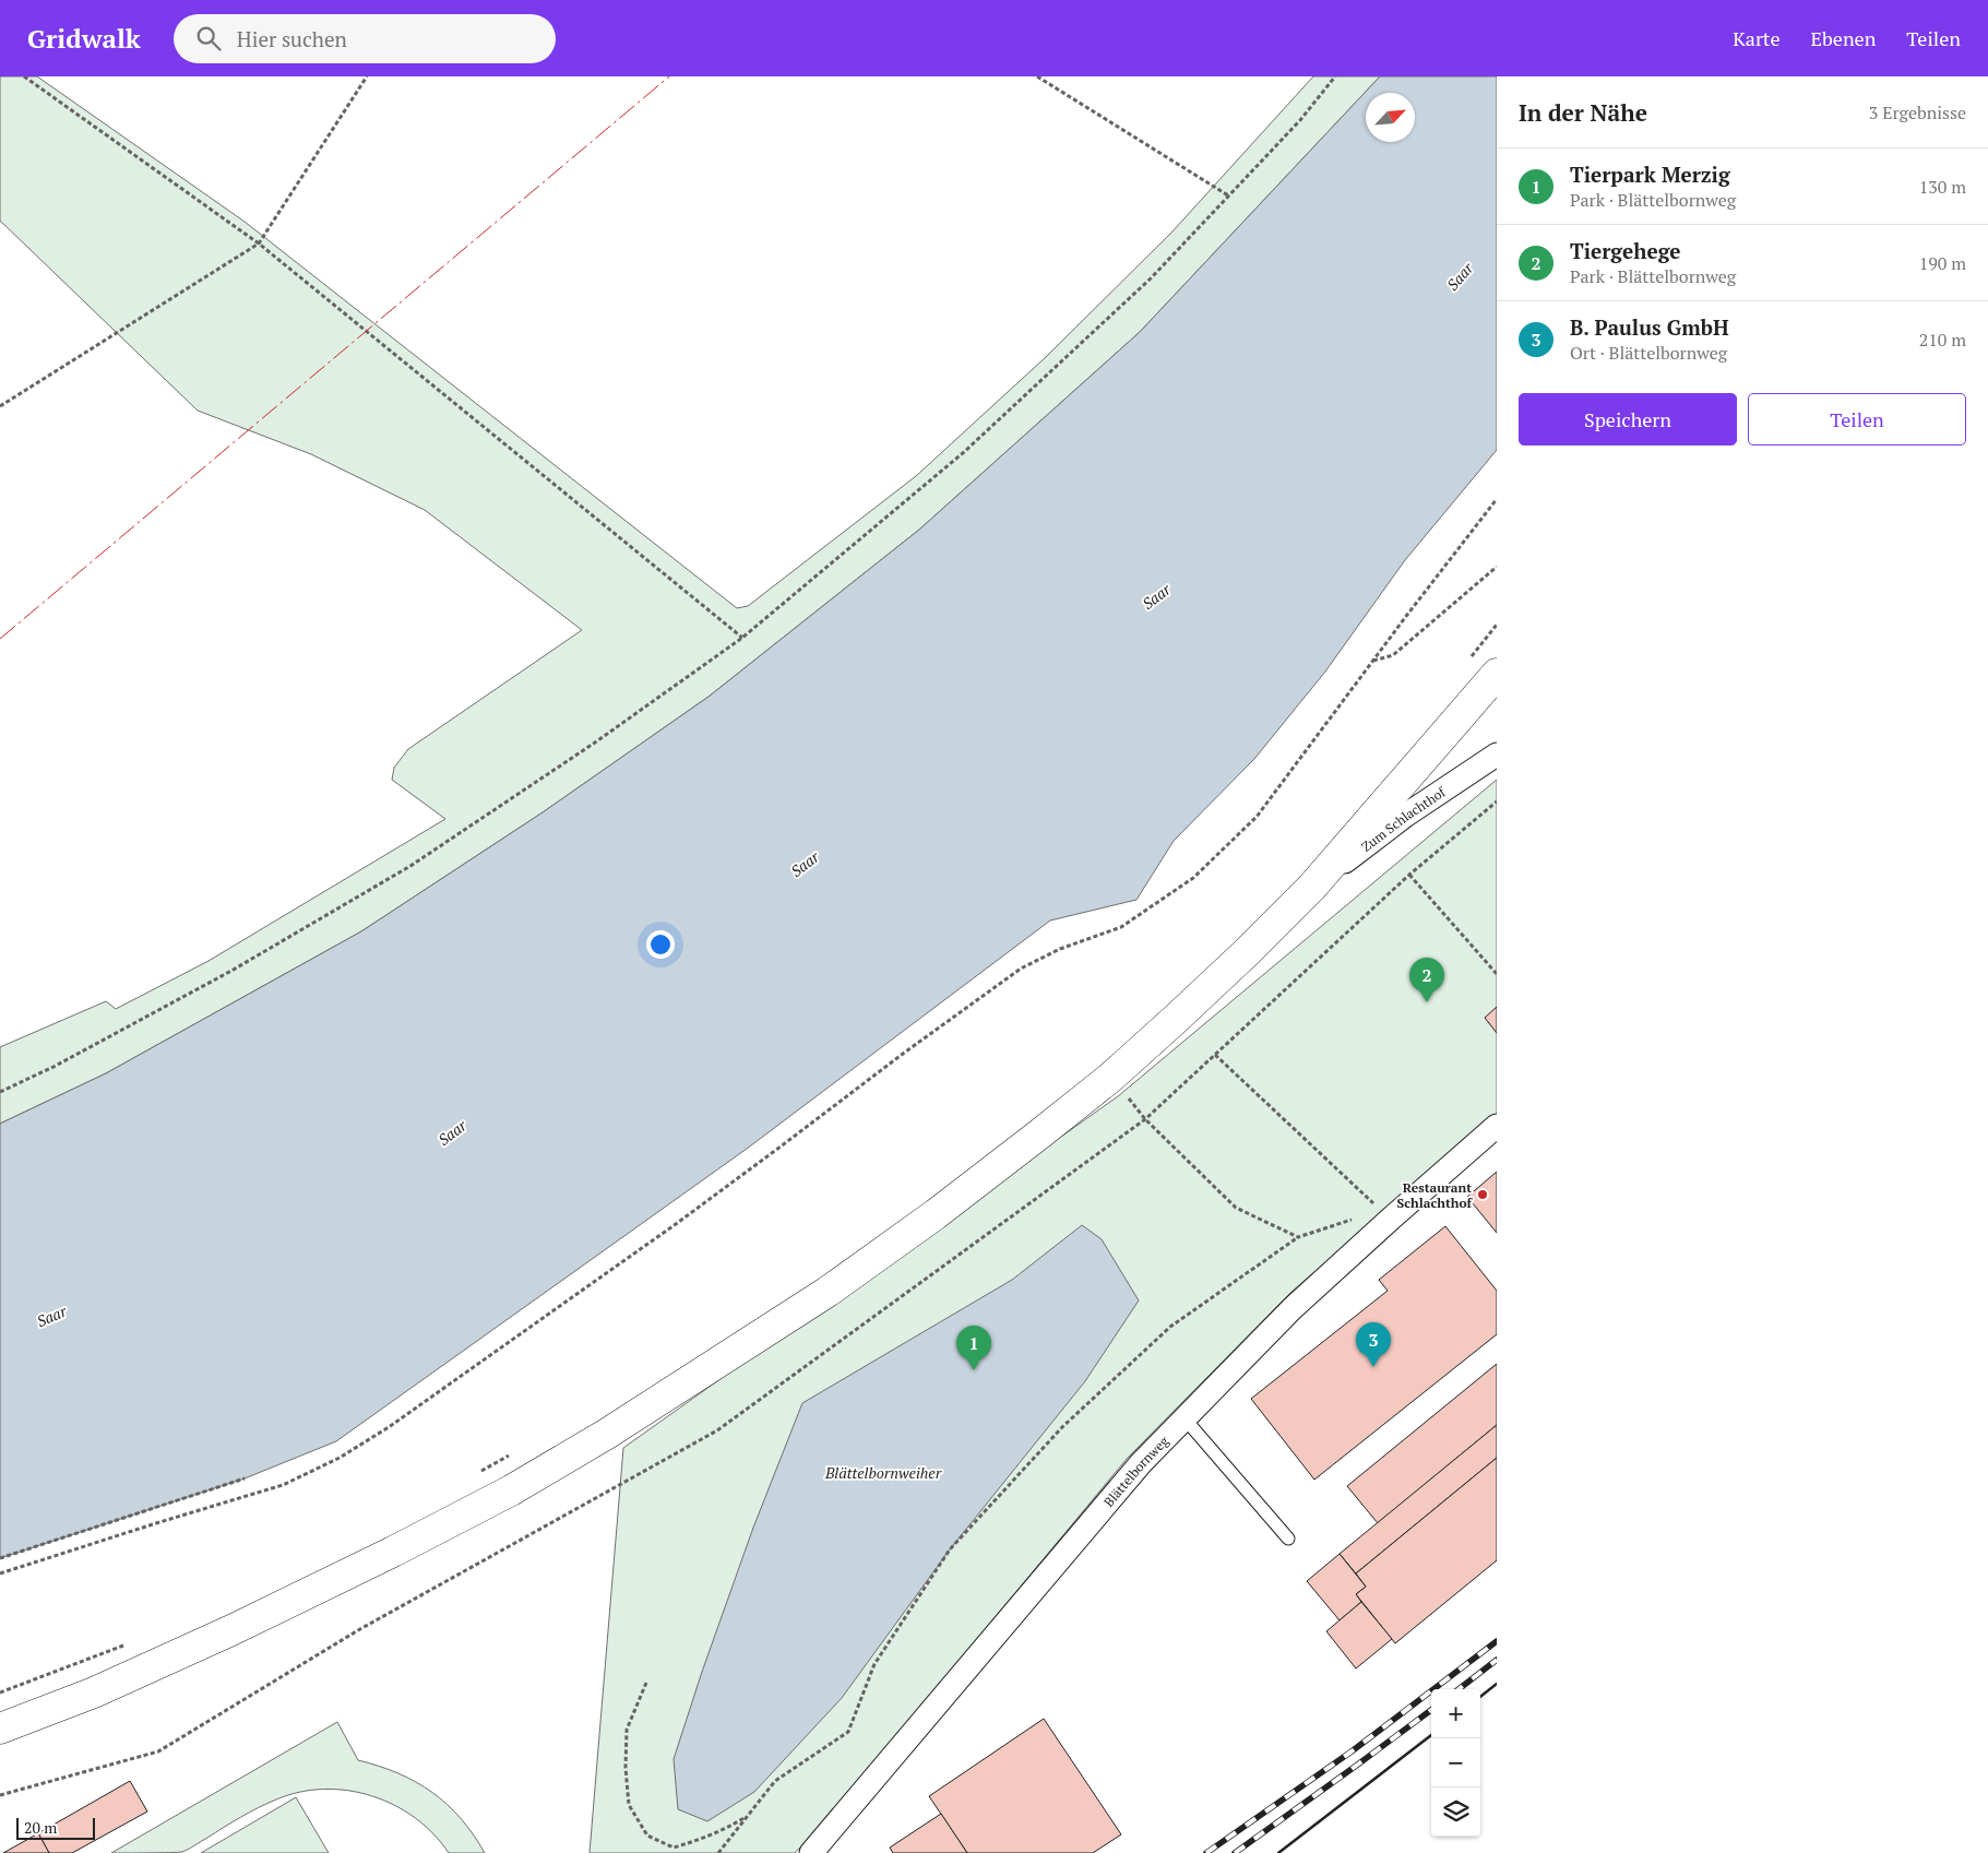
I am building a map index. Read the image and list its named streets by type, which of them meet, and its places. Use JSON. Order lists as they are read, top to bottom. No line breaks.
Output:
{"streets":{"street":["Zum Schlachthof","Blättelbornweg"]},"water":["Saar","Blättelbornweiher"],"places":["Restaurant Schlachthof"],"scale_bar":"20 m","north":"top right","page":{"header":"Gridwalk","search":"Hier suchen","nav":["Karte","Ebenen","Teilen"],"heading":["In der Nähe","3 Ergebnisse"],"list":[{"mark":"1","name":"Tierpark Merzig","note":"Park · Blättelbornweg","value":"130 m"},{"mark":"2","name":"Tiergehege","note":"Park · Blättelbornweg","value":"190 m"},{"mark":"3","name":"B. Paulus GmbH","note":"Ort · Blättelbornweg","value":"210 m"}],"buttons":["Speichern","Teilen"],"pins":["2","3","1"],"map_buttons":["+","−"],"scale":"20 m"}}
